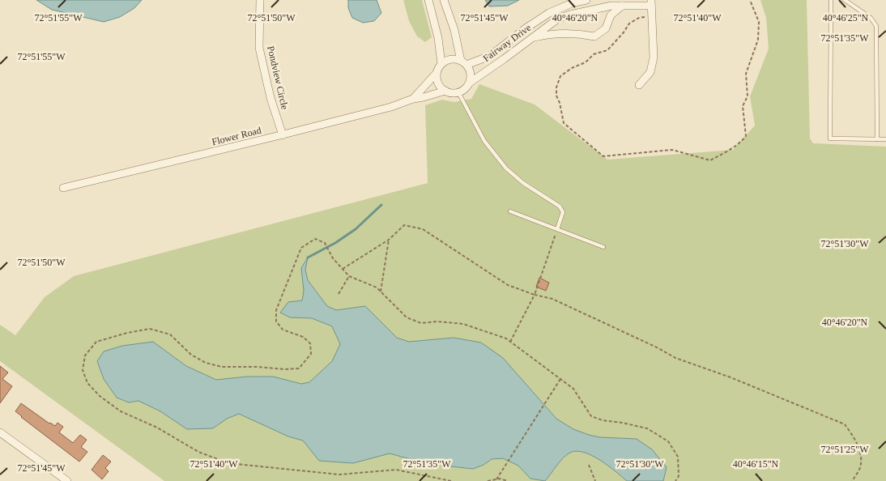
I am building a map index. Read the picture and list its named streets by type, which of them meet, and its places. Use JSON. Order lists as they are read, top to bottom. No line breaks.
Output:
{"streets":{"street":["Fairway Drive","Pondview Circle","Flower Road"]},"crossings":[["Fairway Drive","Flower Road"],["Pondview Circle","Flower Road"]],"coordinates":["72°51'55\"W","72°51'50\"W","72°51'45\"W","72°51'40\"W","40°46'20\"N","40°46'25\"N","72°51'35\"W","72°51'30\"W","72°51'25\"W","40°46'15\"N"]}
